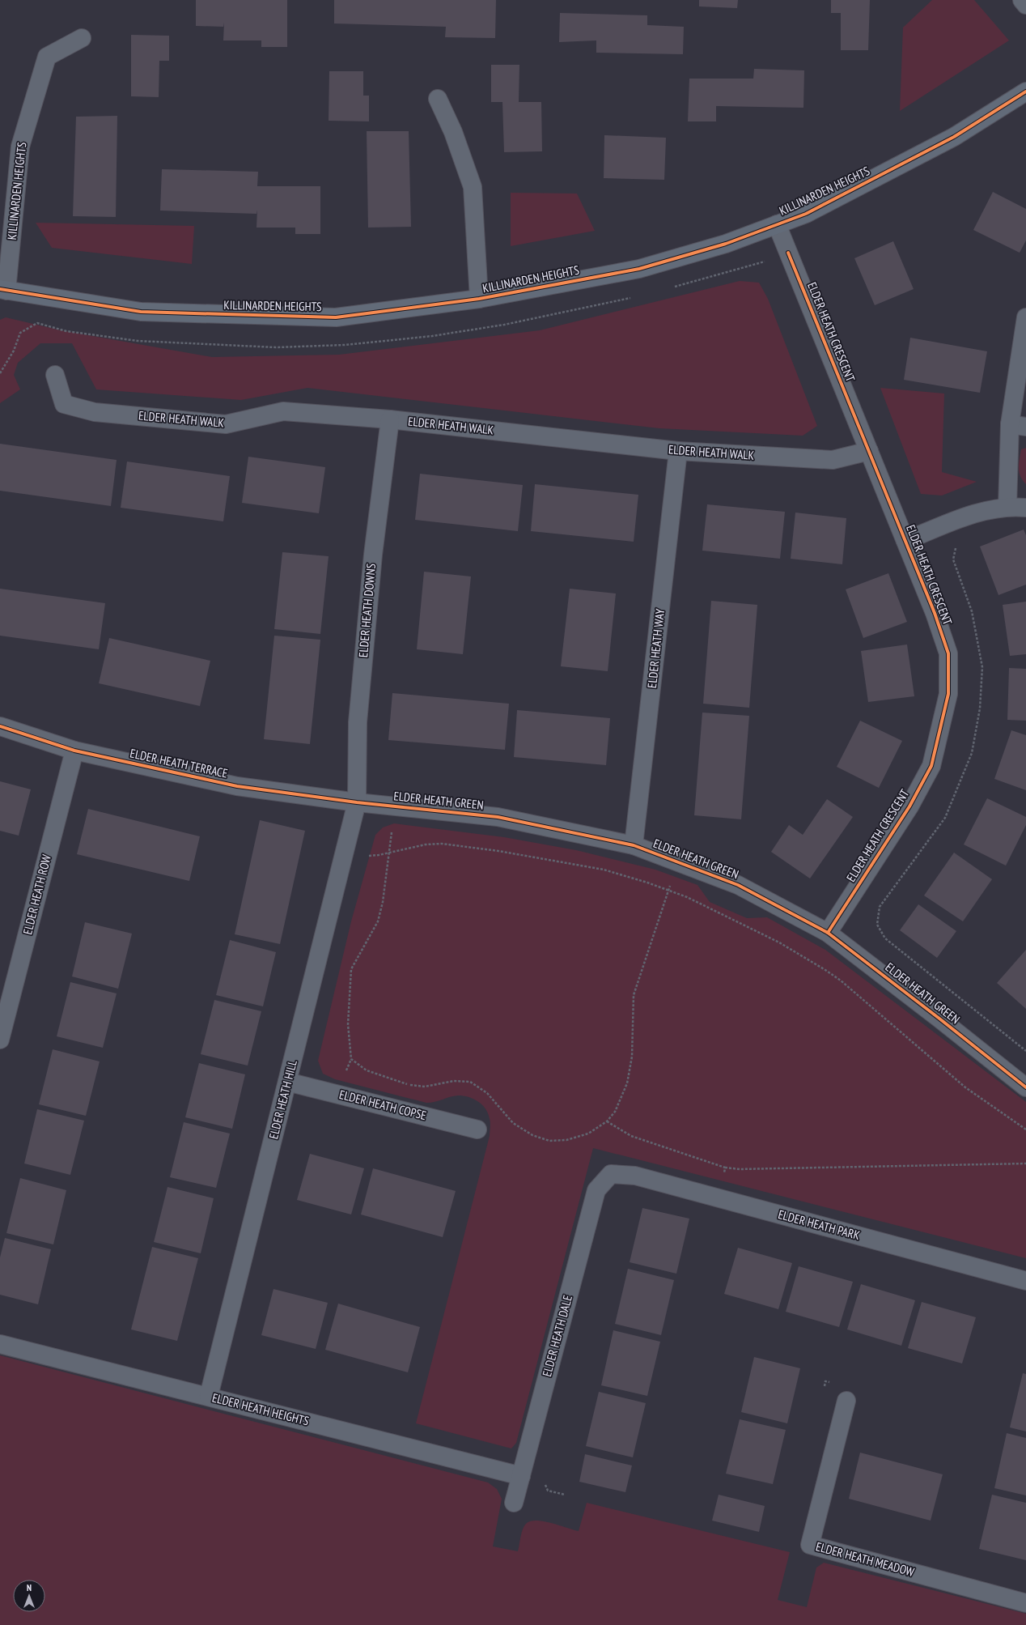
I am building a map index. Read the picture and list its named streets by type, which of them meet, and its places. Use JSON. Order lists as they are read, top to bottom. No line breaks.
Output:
{"streets":{"street":["KILLINARDEN HEIGHTS","ELDER HEATH CRESCENT","ELDER HEATH WALK","ELDER HEATH DOWNS","ELDER HEATH WAY","ELDER HEATH TERRACE","ELDER HEATH GREEN","ELDER HEATH ROW","ELDER HEATH HILL","ELDER HEATH COPSE","ELDER HEATH PARK","ELDER HEATH DALE","ELDER HEATH HEIGHTS","ELDER HEATH MEADOW"]},"crossings":[["KILLINARDEN HEIGHTS","ELDER HEATH CRESCENT"],["ELDER HEATH CRESCENT","ELDER HEATH WALK"],["ELDER HEATH CRESCENT","ELDER HEATH GREEN"],["ELDER HEATH WALK","ELDER HEATH DOWNS"],["ELDER HEATH WALK","ELDER HEATH WAY"],["ELDER HEATH DOWNS","ELDER HEATH TERRACE"],["ELDER HEATH DOWNS","ELDER HEATH GREEN"],["ELDER HEATH DOWNS","ELDER HEATH HILL"],["ELDER HEATH WAY","ELDER HEATH GREEN"],["ELDER HEATH TERRACE","ELDER HEATH GREEN"],["ELDER HEATH TERRACE","ELDER HEATH ROW"],["ELDER HEATH TERRACE","ELDER HEATH HILL"],["ELDER HEATH GREEN","ELDER HEATH HILL"],["ELDER HEATH HILL","ELDER HEATH COPSE"],["ELDER HEATH HILL","ELDER HEATH HEIGHTS"],["ELDER HEATH PARK","ELDER HEATH DALE"],["ELDER HEATH DALE","ELDER HEATH HEIGHTS"]],"north":"top"}
